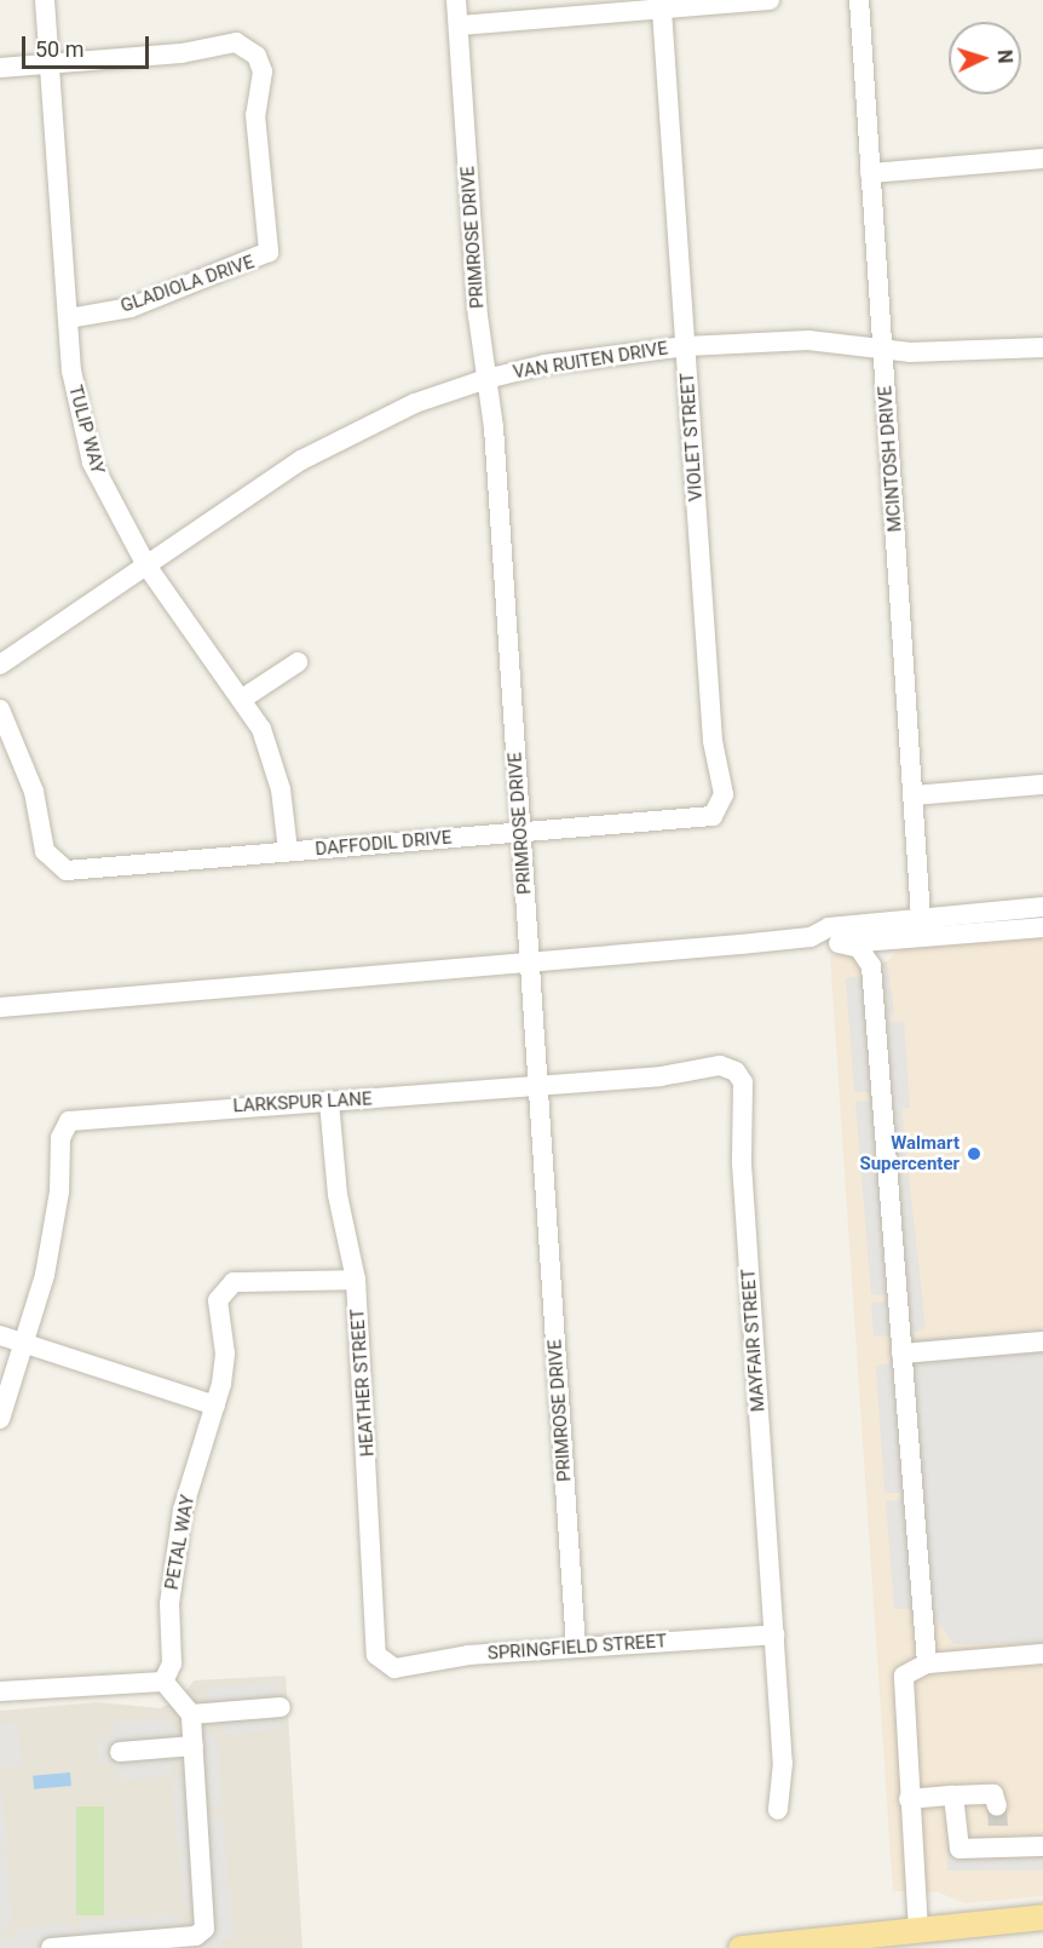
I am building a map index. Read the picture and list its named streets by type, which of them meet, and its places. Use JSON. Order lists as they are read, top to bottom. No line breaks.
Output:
{"streets":{"street":["PRIMROSE DRIVE","GLADIOLA DRIVE","VAN RUITEN DRIVE","TULIP WAY","VIOLET STREET","MCINTOSH DRIVE","DAFFODIL DRIVE","LARKSPUR LANE","MAYFAIR STREET","HEATHER STREET","PETAL WAY","SPRINGFIELD STREET"]},"crossings":[["PRIMROSE DRIVE","VAN RUITEN DRIVE"],["PRIMROSE DRIVE","DAFFODIL DRIVE"],["PRIMROSE DRIVE","LARKSPUR LANE"],["PRIMROSE DRIVE","MAYFAIR STREET"],["PRIMROSE DRIVE","SPRINGFIELD STREET"],["GLADIOLA DRIVE","TULIP WAY"],["VAN RUITEN DRIVE","TULIP WAY"],["VAN RUITEN DRIVE","VIOLET STREET"],["VAN RUITEN DRIVE","MCINTOSH DRIVE"],["TULIP WAY","DAFFODIL DRIVE"],["VIOLET STREET","DAFFODIL DRIVE"],["LARKSPUR LANE","MAYFAIR STREET"],["LARKSPUR LANE","HEATHER STREET"],["MAYFAIR STREET","SPRINGFIELD STREET"],["HEATHER STREET","PETAL WAY"],["HEATHER STREET","SPRINGFIELD STREET"]],"places":["Walmart Supercenter"],"scale_bar":"50 m","north":"right"}
